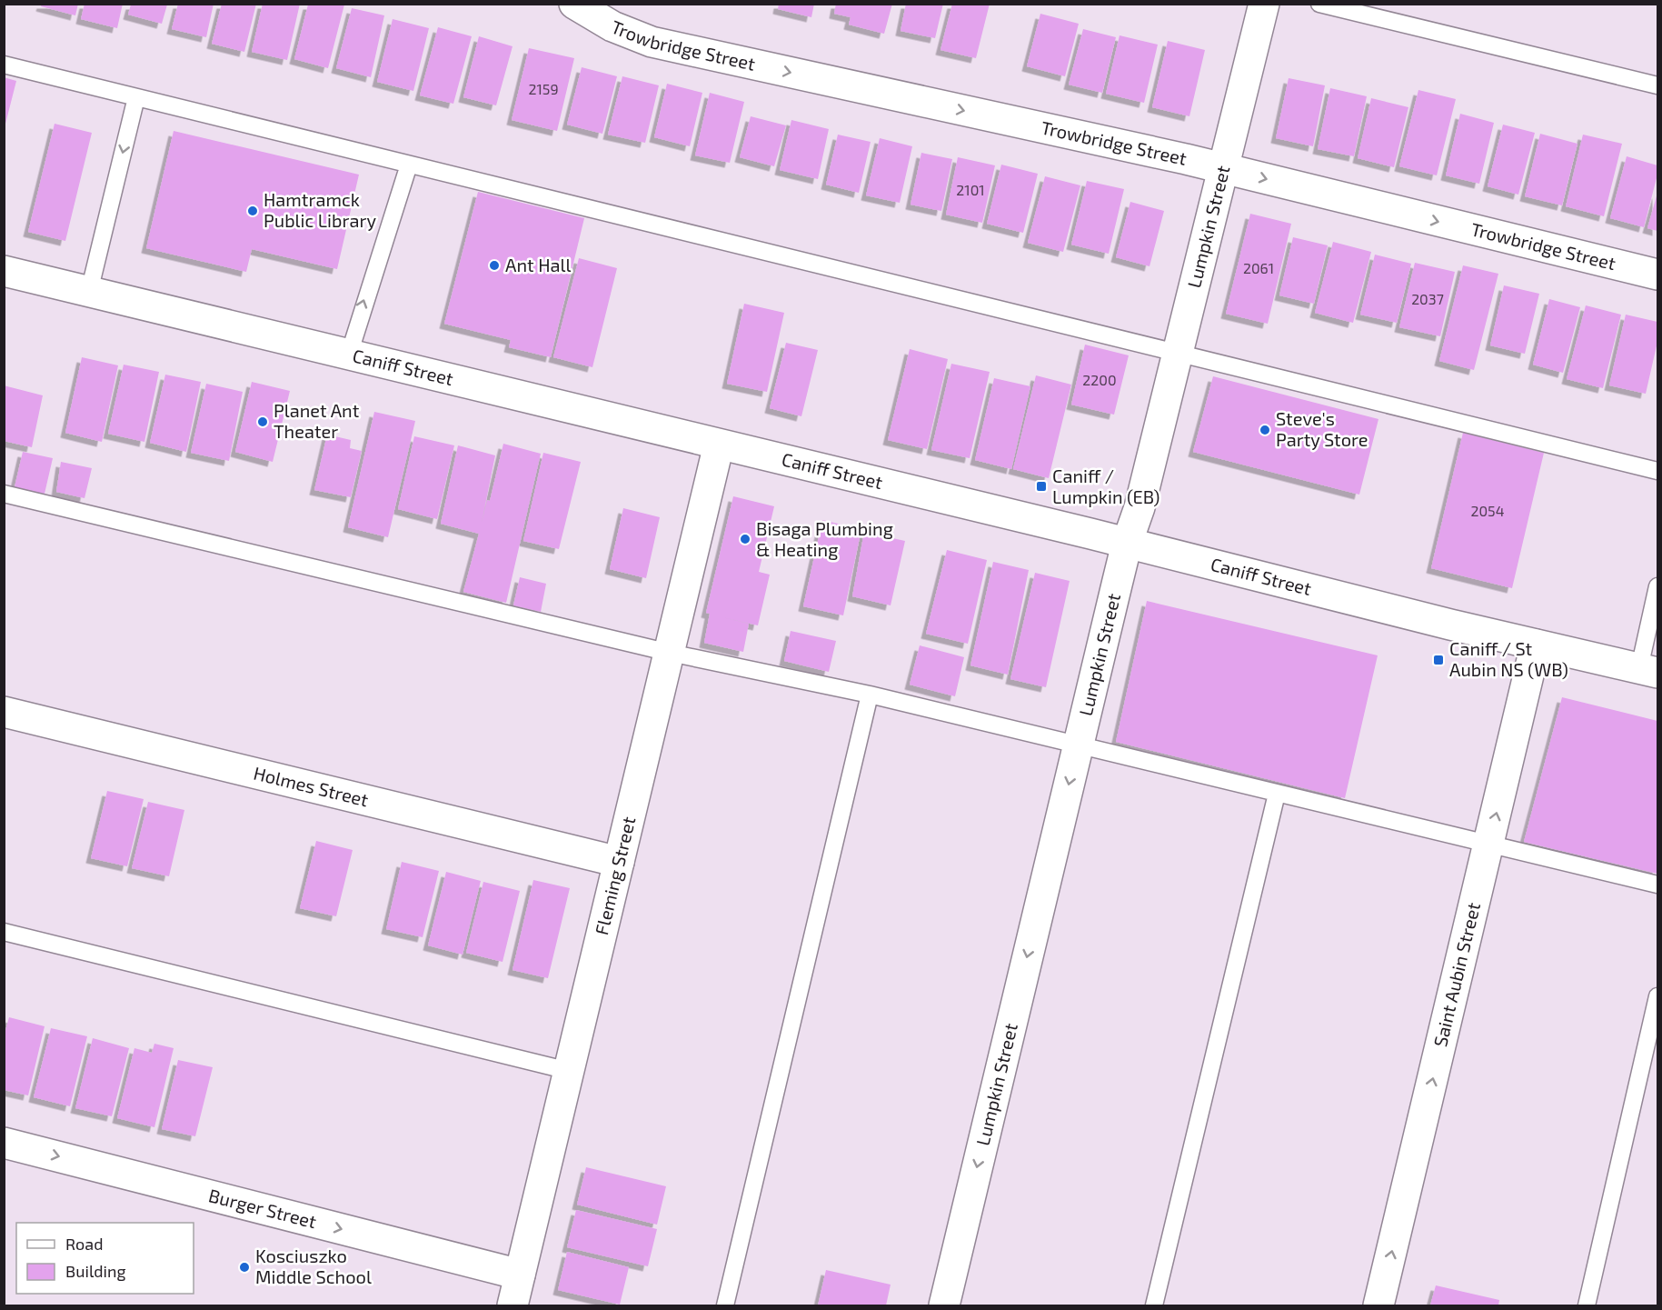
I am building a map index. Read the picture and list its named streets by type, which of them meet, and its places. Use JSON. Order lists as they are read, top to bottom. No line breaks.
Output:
{"streets":{"street":["Trowbridge Street","Lumpkin Street","Caniff Street","Holmes Street","Fleming Street","Saint Aubin Street","Burger Street"]},"crossings":[["Trowbridge Street","Lumpkin Street"],["Lumpkin Street","Caniff Street"],["Caniff Street","Fleming Street"],["Caniff Street","Saint Aubin Street"],["Holmes Street","Fleming Street"],["Fleming Street","Burger Street"]],"one_way":["Trowbridge Street","Lumpkin Street","Saint Aubin Street","Burger Street"],"places":{"other":["Hamtramck Public Library","Ant Hall","Planet Ant Theater","Steve's Party Store","Bisaga Plumbing & Heating","Kosciuszko Middle School"],"transit":["Caniff / Lumpkin (EB)","Caniff / St Aubin NS (WB)"]},"house_numbers":["2159","2101","2061","2037","2200","2054"],"legend":["Road","Building"]}
